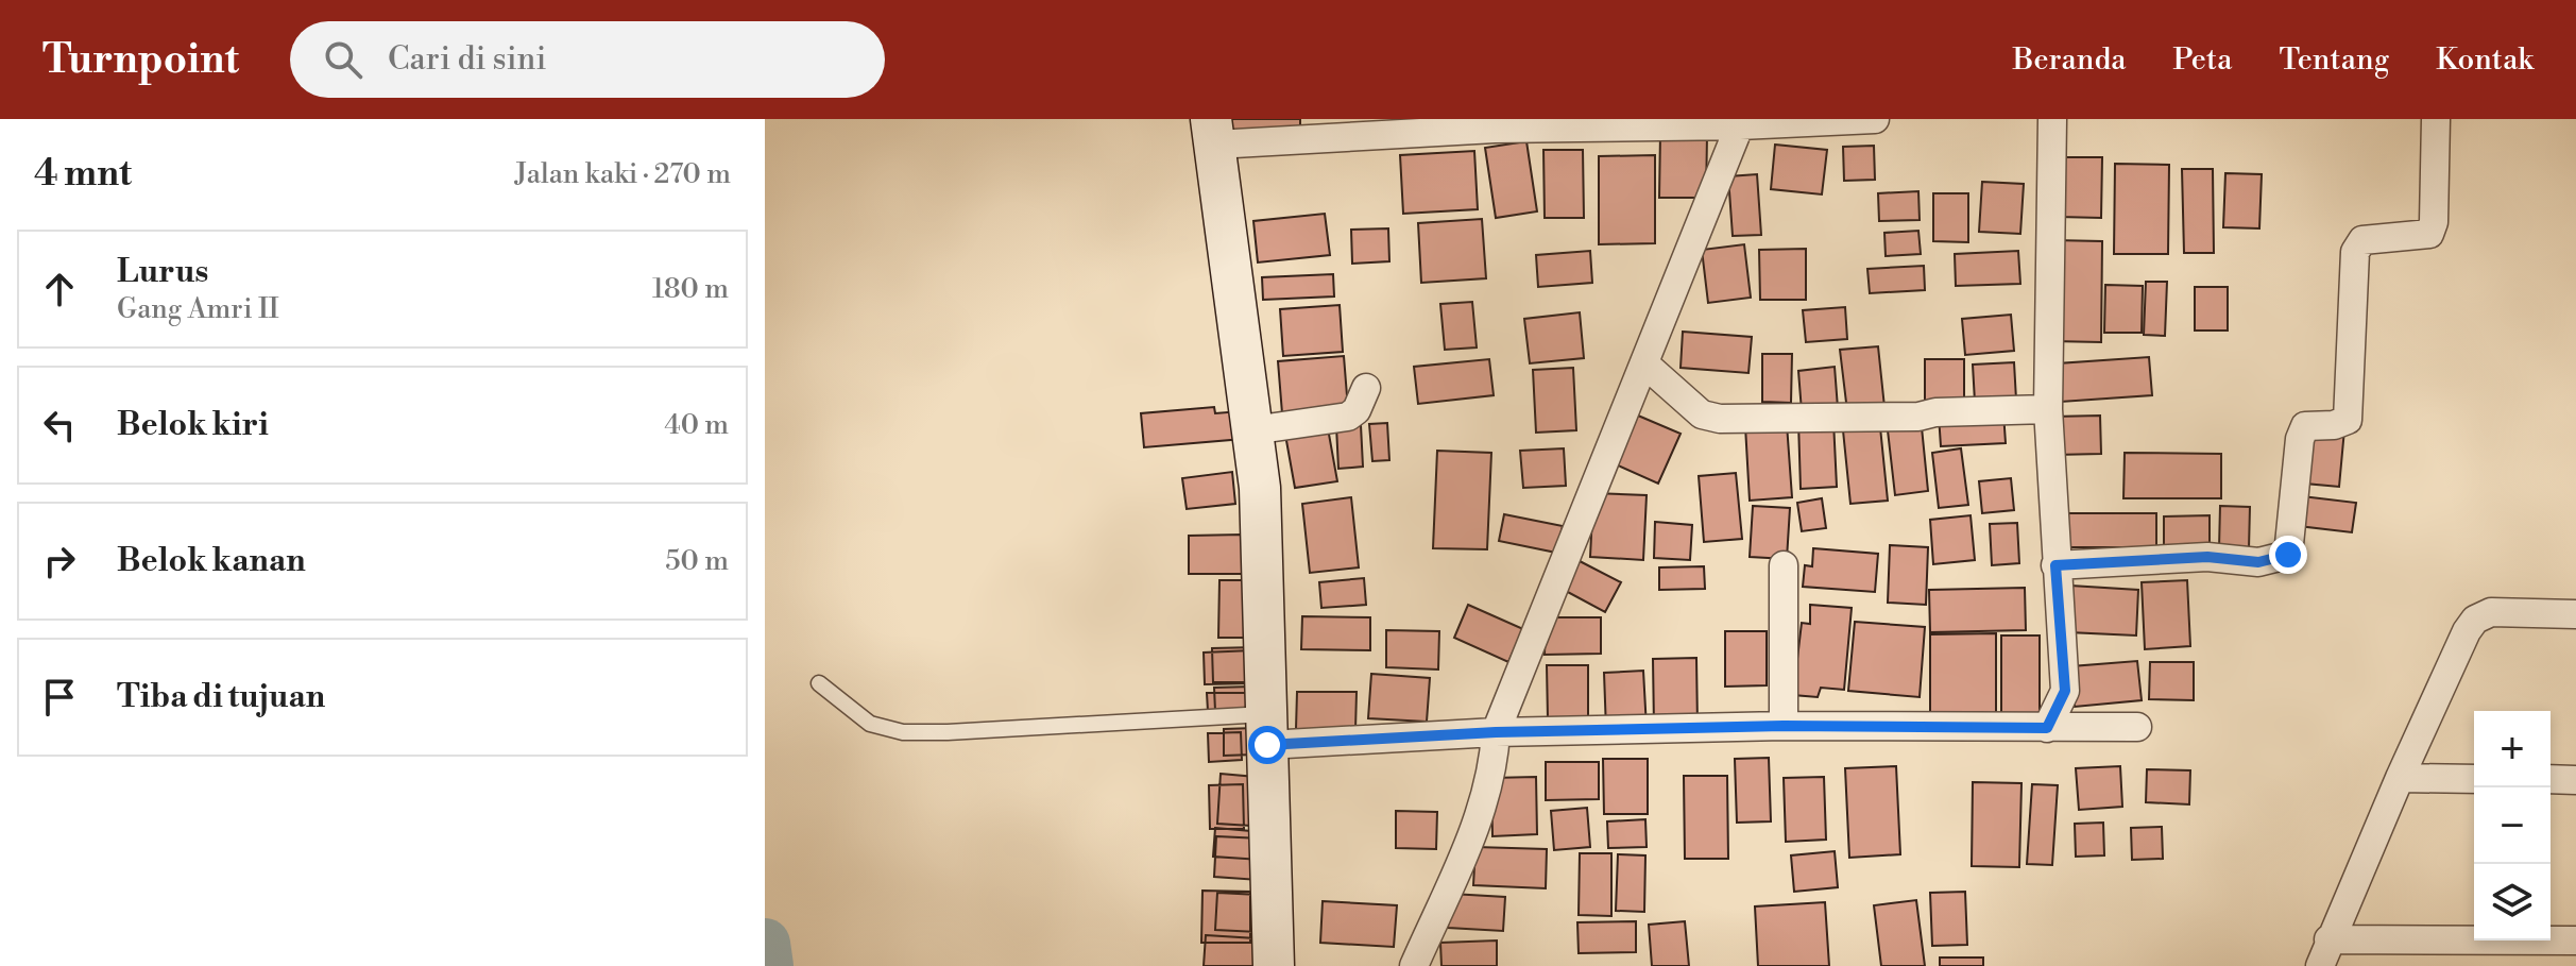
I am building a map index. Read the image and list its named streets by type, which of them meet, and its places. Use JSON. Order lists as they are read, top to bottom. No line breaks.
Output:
{"page":{"header":"Turnpoint","search":"Cari di sini","nav":["Beranda","Peta","Tentang","Kontak"],"heading":["4 mnt","Jalan kaki · 270 m"],"list":[["Lurus","Gang Amri II","180 m"],["Belok kiri","40 m"],["Belok kanan","50 m"],"Tiba di tujuan"],"map_buttons":["+","−"]}}
